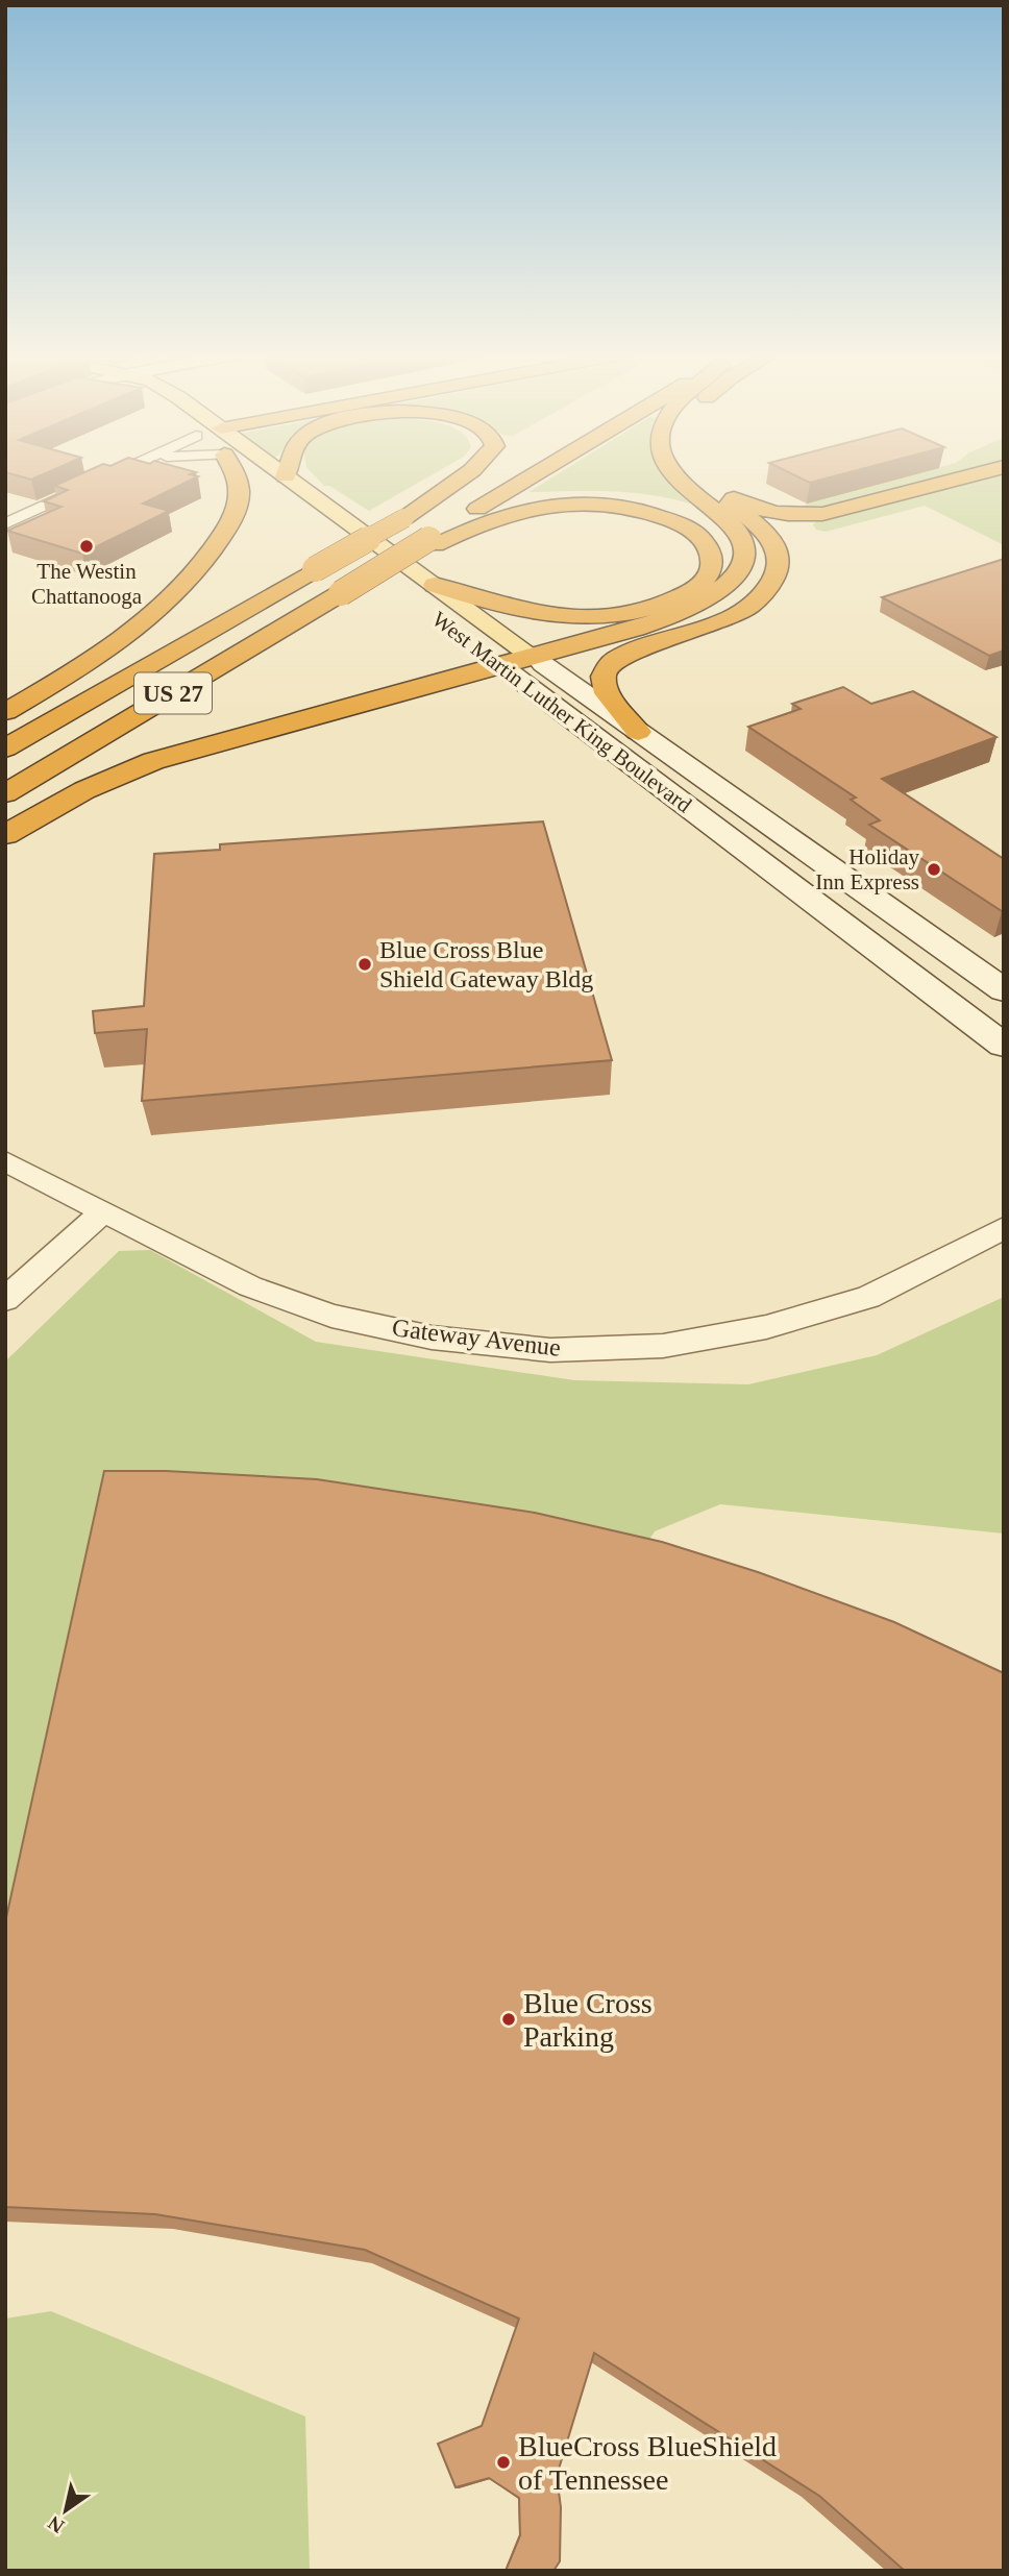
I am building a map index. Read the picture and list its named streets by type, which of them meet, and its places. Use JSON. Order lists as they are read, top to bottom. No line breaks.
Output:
{"streets":{"highway":["US 27"],"main road":["West Martin Luther King Boulevard"],"street":["Gateway Avenue"]},"places":["The Westin Chattanooga","Holiday Inn Express","Blue Cross Blue Shield Gateway Bldg","Blue Cross Parking","BlueCross BlueShield of Tennessee"],"north":"bottom left"}
